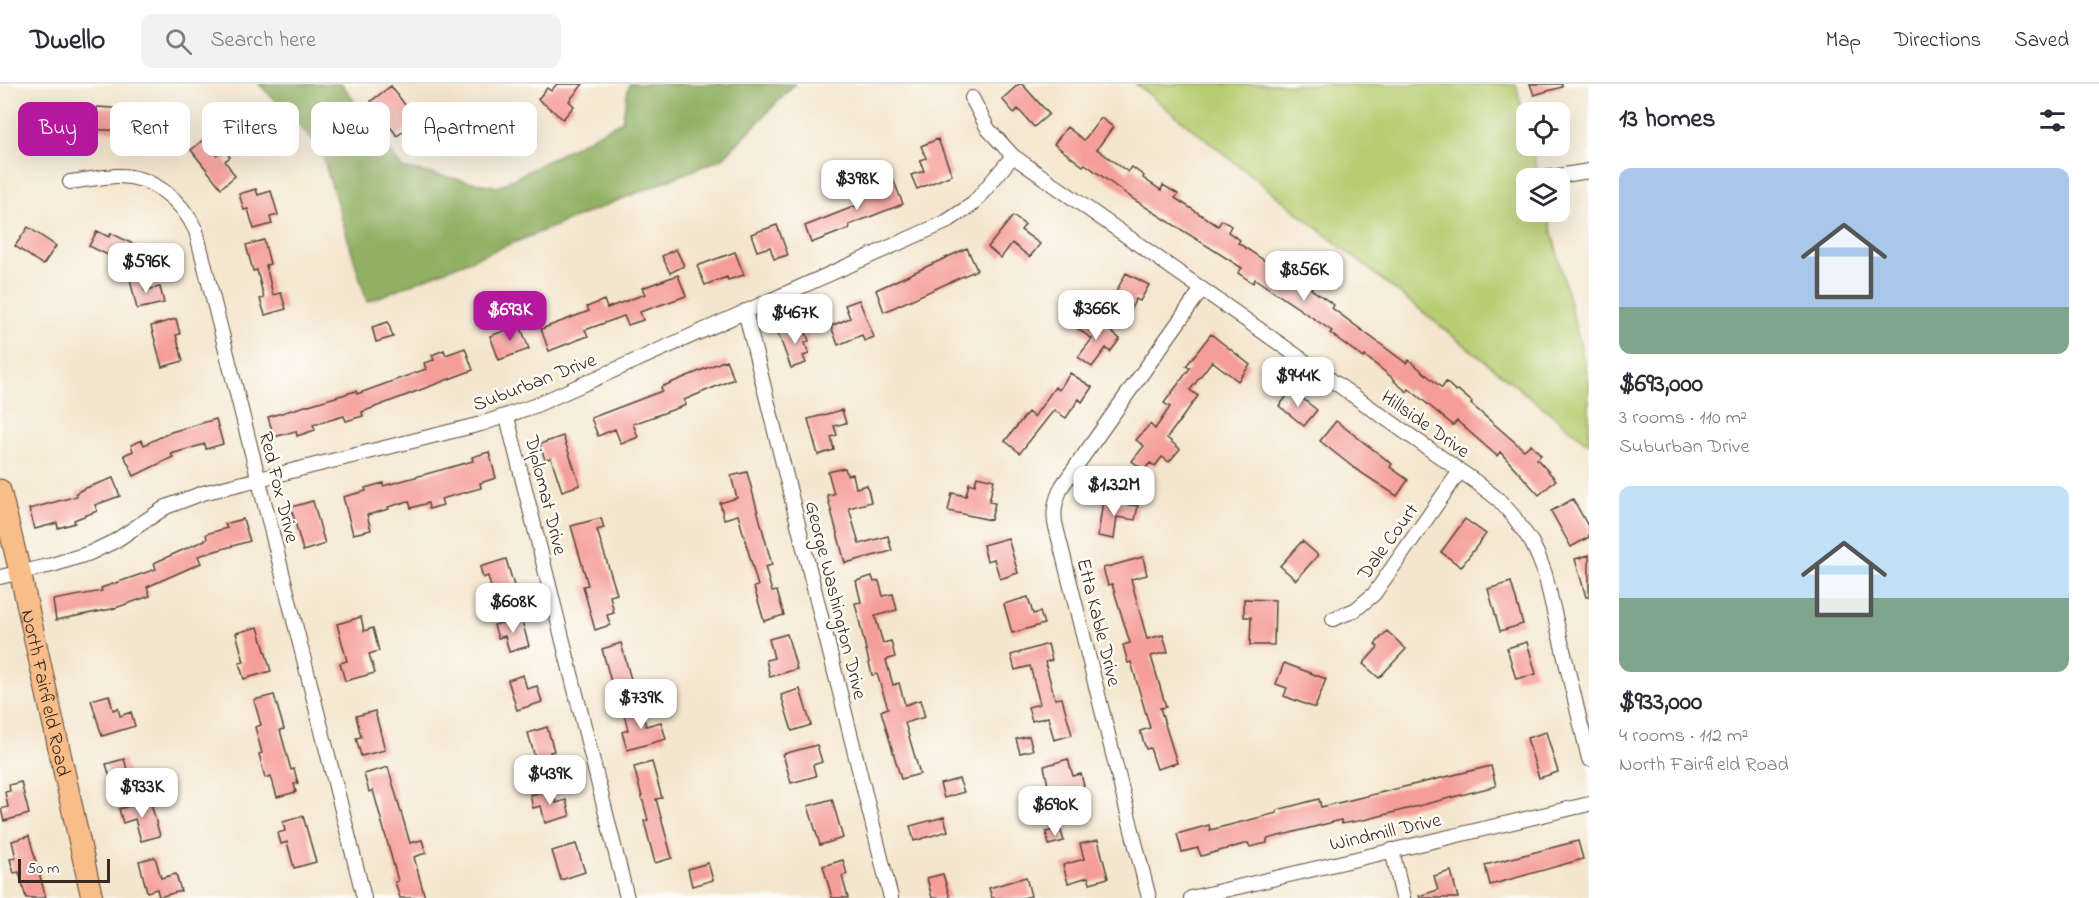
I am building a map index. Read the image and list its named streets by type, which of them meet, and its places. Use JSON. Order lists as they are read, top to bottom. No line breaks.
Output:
{"streets":{"main road":["North Fairfield Road"],"street":["Suburban Drive","Hillside Drive","Red Fox Drive","Diplomat Drive","Dale Court","George Washington Drive","Etta Kable Drive","Windmill Drive"]},"crossings":[["Suburban Drive","Hillside Drive"],["Suburban Drive","Red Fox Drive"],["Suburban Drive","Diplomat Drive"],["Suburban Drive","George Washington Drive"],["Suburban Drive","North Fairfield Road"],["Hillside Drive","Dale Court"],["Hillside Drive","Etta Kable Drive"]],"scale_bar":"50 m","page":{"header":"Dwello","search":"Search here","nav":["Map","Directions","Saved"],"heading":"13 homes","chip":["Buy","Rent","Filters","New","Apartment"],"list":[{"name":"$693,000","note":"3 rooms · 110 m² · Suburban Drive"},{"name":"$933,000","note":"4 rooms · 112 m² · North Fairfield Road"}],"price":["$398K","$596K","$856K","$366K","$693K","$467K","$944K","$1.32M","$608K","$739K","$439K","$933K","$690K"],"scale":"50 m"}}
